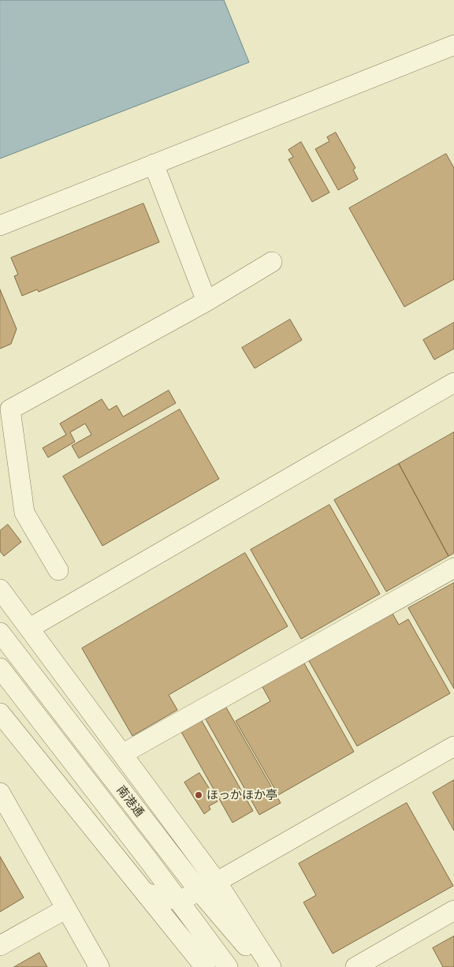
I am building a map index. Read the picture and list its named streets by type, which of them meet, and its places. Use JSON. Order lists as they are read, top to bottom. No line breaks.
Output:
{"streets":{"street":["南港通"]},"places":["ほっかほか亭"]}
